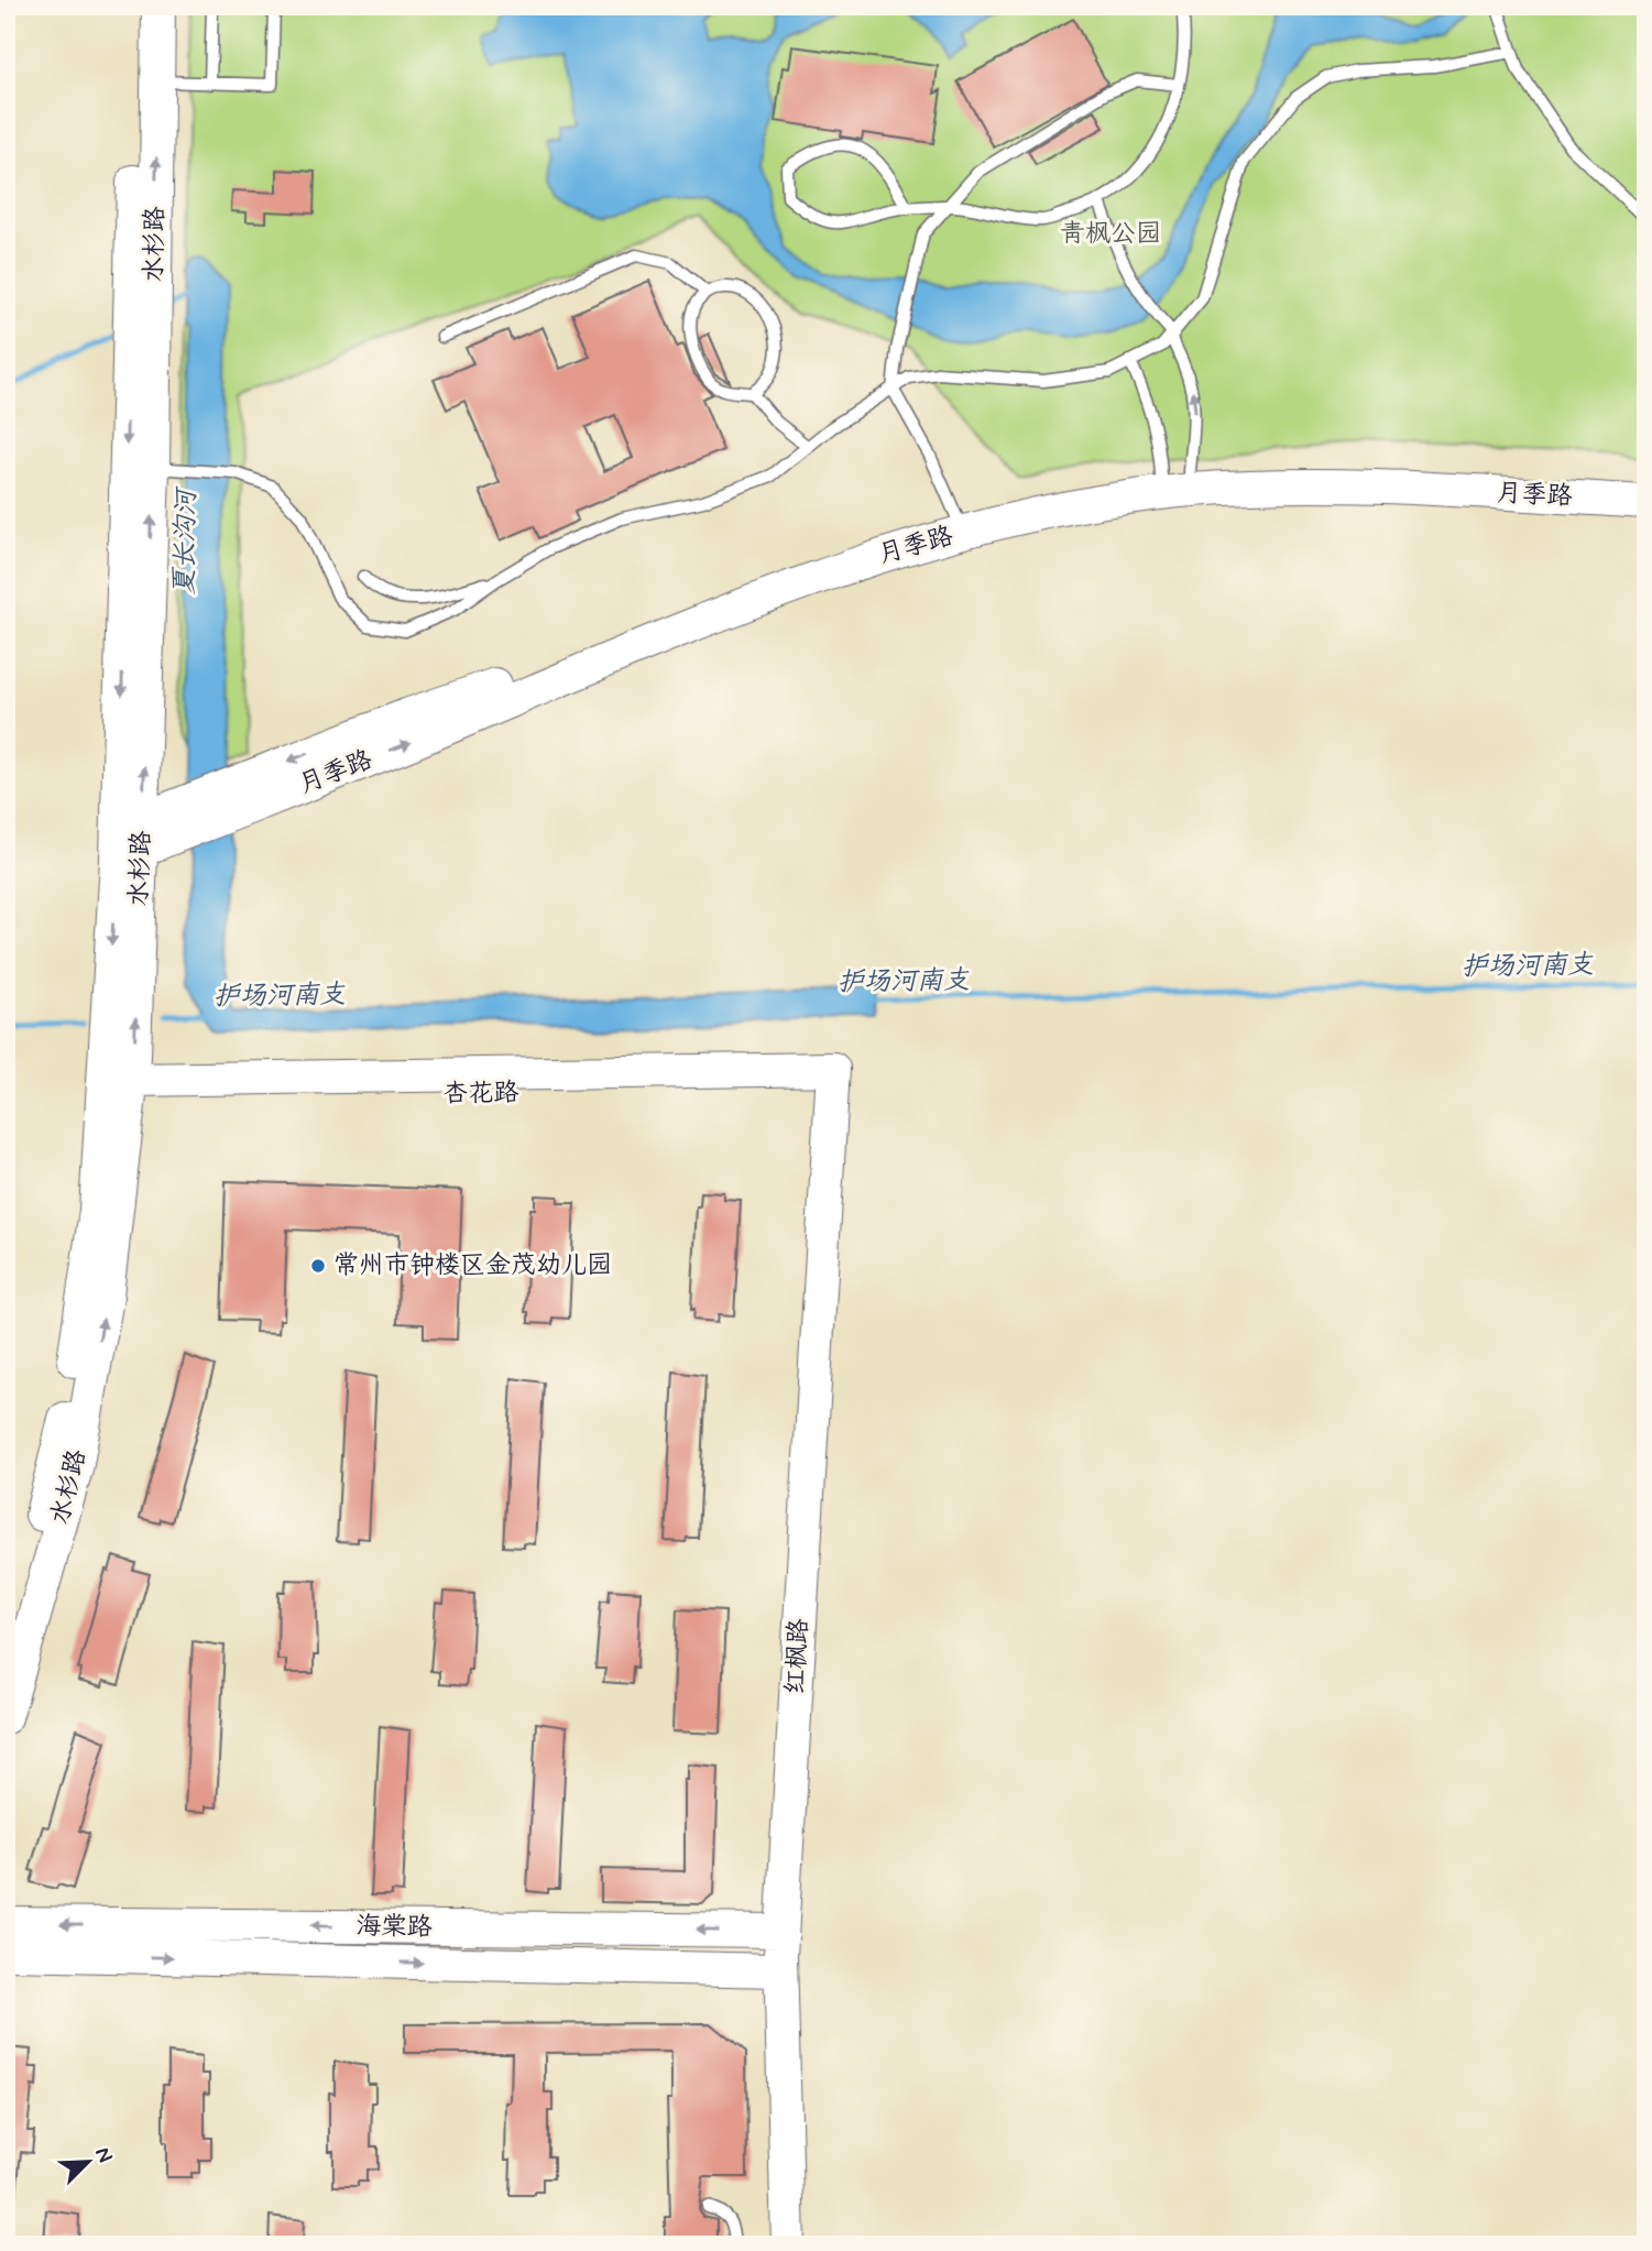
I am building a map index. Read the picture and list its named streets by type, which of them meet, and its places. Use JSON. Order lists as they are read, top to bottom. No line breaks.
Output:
{"streets":{"street":["水杉路","月季路","杏花路","红枫路","海棠路"]},"crossings":[["水杉路","杏花路"],["杏花路","红枫路"],["红枫路","海棠路"]],"water":["夏长沟河","护场河南支"],"parks":["青枫公园"],"places":["常州市钟楼区金茂幼儿园"],"north":"top right"}
